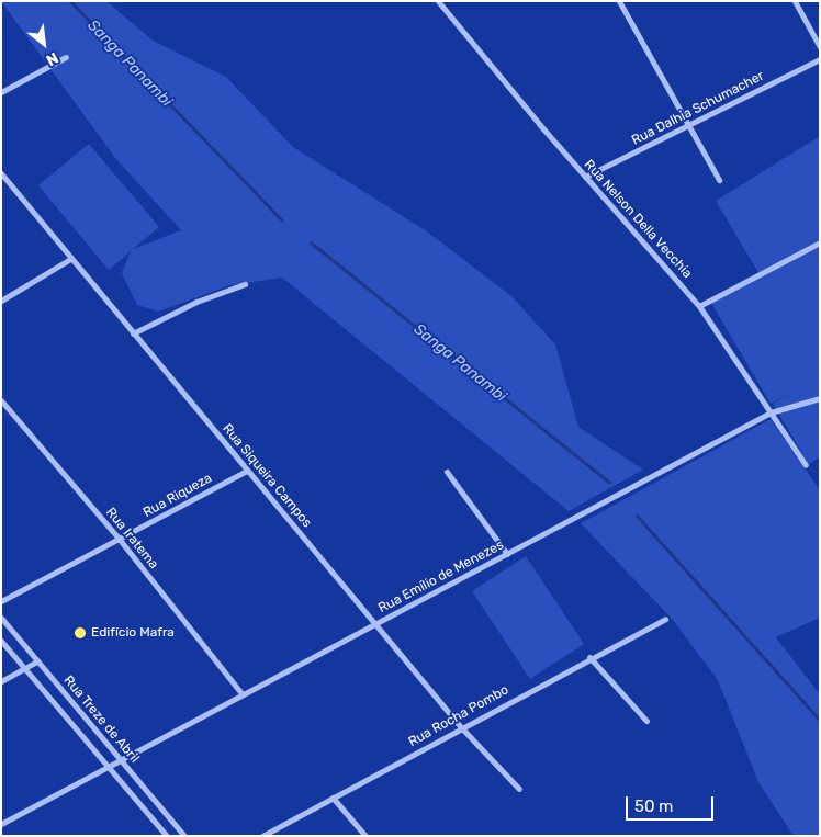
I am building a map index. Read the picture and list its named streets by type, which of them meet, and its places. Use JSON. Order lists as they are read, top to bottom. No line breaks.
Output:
{"streets":{"street":["Rua Dalhia Schumacher","Rua Nelson Della Vecchia","Rua Siqueira Campos","Rua Riqueza","Rua Iratema","Rua Emílio de Menezes","Rua Rocha Pombo","Rua Treze de Abril"]},"crossings":[["Rua Dalhia Schumacher","Rua Nelson Della Vecchia"],["Rua Nelson Della Vecchia","Rua Emílio de Menezes"],["Rua Siqueira Campos","Rua Riqueza"],["Rua Siqueira Campos","Rua Emílio de Menezes"],["Rua Siqueira Campos","Rua Rocha Pombo"],["Rua Riqueza","Rua Iratema"],["Rua Iratema","Rua Emílio de Menezes"],["Rua Emílio de Menezes","Rua Treze de Abril"]],"water":["Sanga Panambi"],"places":["Edifício Mafra"],"scale_bar":"50 m","north":"bottom right"}
